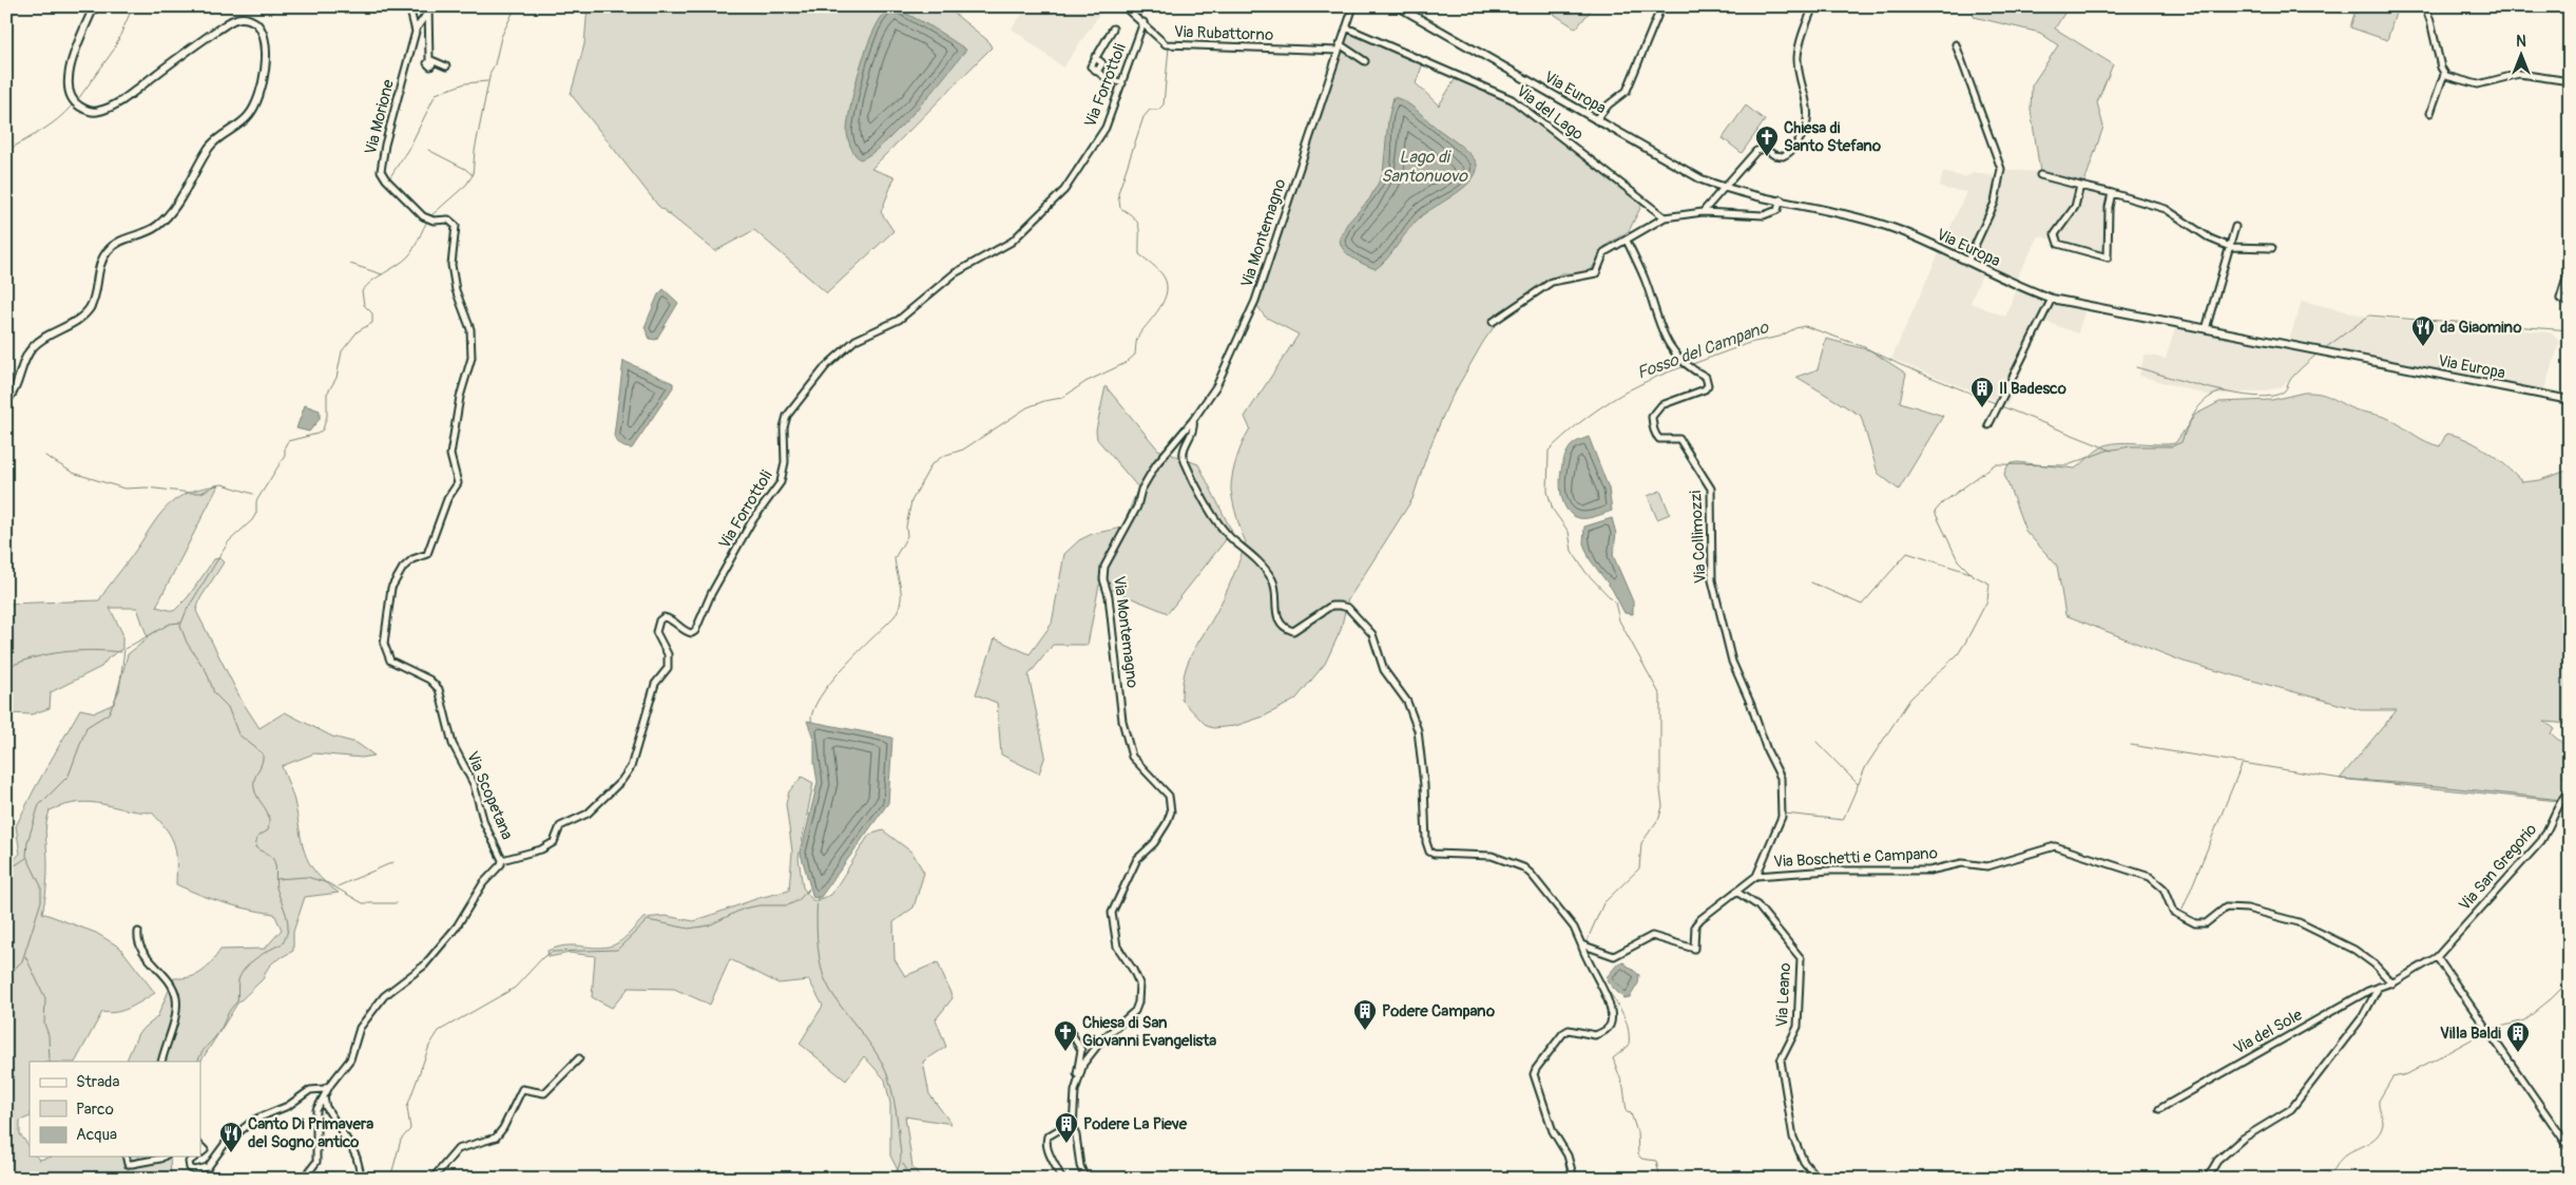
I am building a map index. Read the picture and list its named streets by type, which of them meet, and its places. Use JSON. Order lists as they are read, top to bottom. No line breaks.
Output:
{"streets":{"main road":["Via Europa"],"street":["Via Rubattorno","Via Forrottoli","Via del Lago","Via Morione","Via Montemagno","Via Collimozzi","Via Scopetana","Via Boschetti e Campano","Via San Gregorio","Via Leano","Via del Sole"]},"crossings":[["Via Rubattorno","Via Forrottoli"],["Via Rubattorno","Via Montemagno"],["Via Forrottoli","Via Scopetana"],["Via del Lago","Via Montemagno"],["Via Morione","Via Scopetana"],["Via Collimozzi","Via Boschetti e Campano"],["Via Boschetti e Campano","Via Leano"],["Via Boschetti e Campano","Via del Sole"]],"water":["Lago di Santonuovo","Fosso del Campano"],"places":{"church":["Chiesa di Santo Stefano","Chiesa di San Giovanni Evangelista"],"restaurant":["da Giaomino","Canto Di Primavera del Sogno antico"],"building":["Il Badesco","Podere Campano","Villa Baldi","Podere La Pieve"]},"legend":["Strada","Parco","Acqua"],"north":"top"}
